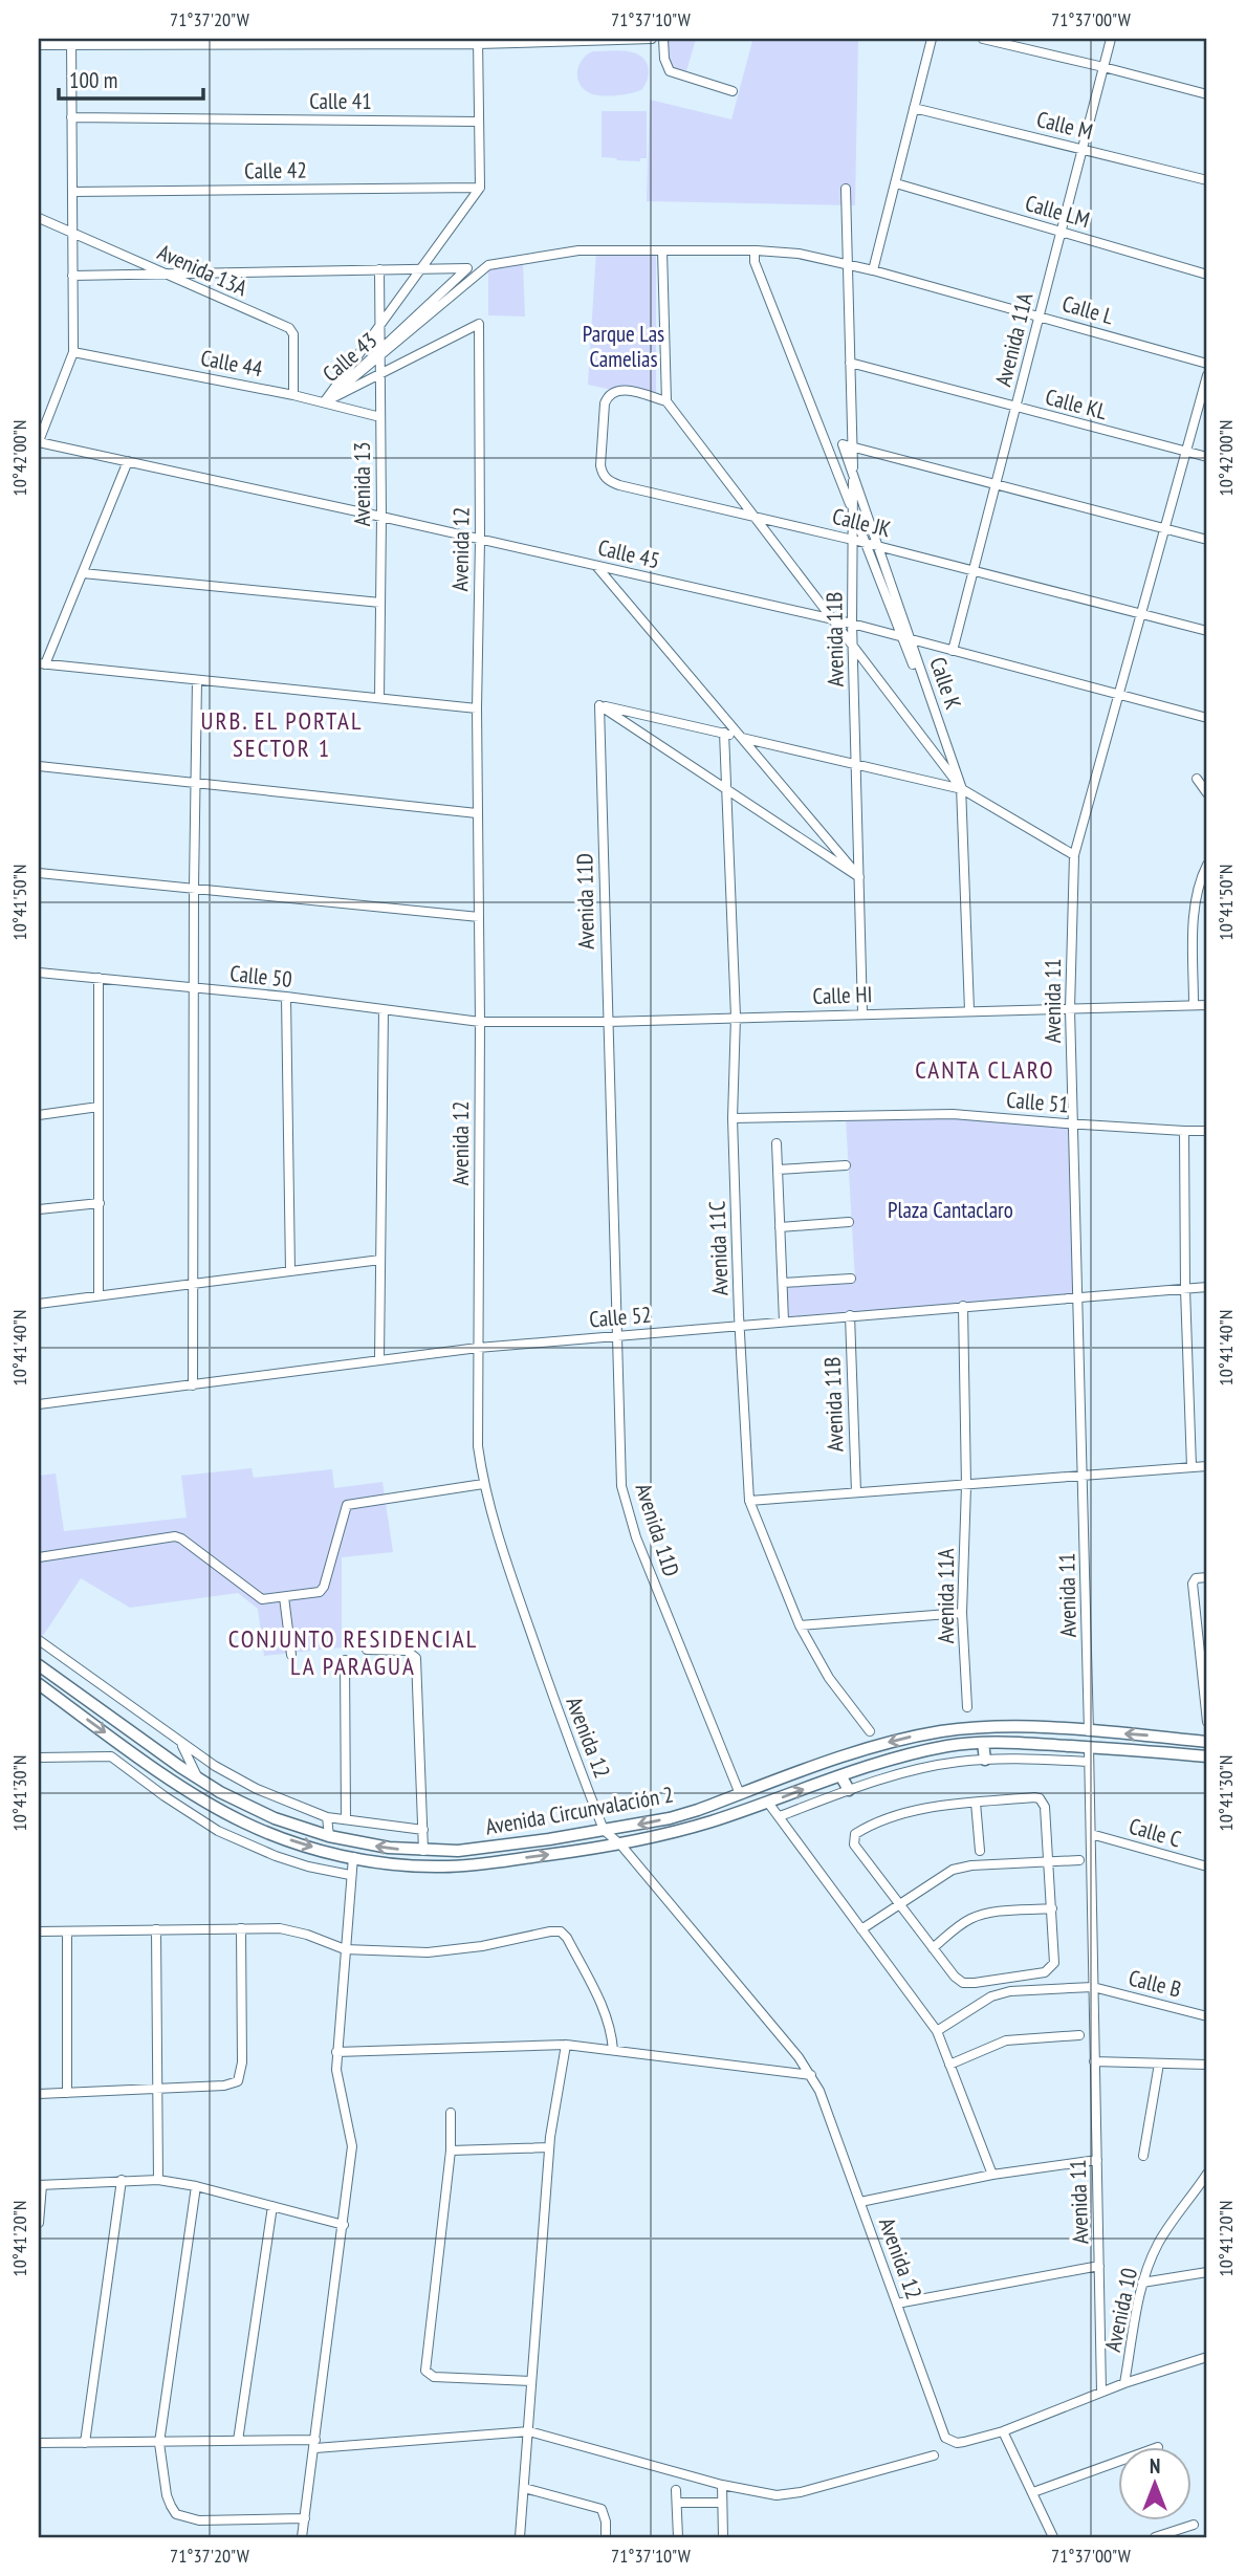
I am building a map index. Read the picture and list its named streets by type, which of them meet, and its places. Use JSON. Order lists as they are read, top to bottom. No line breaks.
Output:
{"streets":{"main road":["Avenida Circunvalación 2"],"street":["Calle 41","Calle M","Calle 42","Calle LM","Avenida 13A","Calle L","Avenida 11A","Calle 43","Calle 44","Calle KL","Avenida 13","Calle JK","Avenida 12","Calle 45","Avenida 11B","Calle K","Avenida 11D","Calle 50","Calle HI","Avenida 11","Calle 51","Avenida 11C","Calle 52","Calle C","Calle B","Avenida 10"]},"crossings":[["Calle M","Avenida 11A"],["Calle LM","Avenida 11A"],["Avenida 13A","Calle 44"],["Calle L","Avenida 11A"],["Calle L","Calle 43"],["Avenida 11A","Calle KL"],["Avenida 11A","Calle JK"],["Avenida 11A","Calle 45"],["Avenida 11A","Calle 52"],["Calle 43","Calle 44"],["Calle 43","Avenida 13"],["Calle 43","Avenida 12"],["Calle 43","Avenida 11B"],["Calle 44","Avenida 13"],["Calle 44","Avenida 12"],["Calle KL","Avenida 11B"],["Calle KL","Avenida 11"],["Avenida 13","Calle 45"],["Calle JK","Avenida 11B"],["Calle JK","Calle K"],["Calle JK","Avenida 11"],["Avenida 12","Calle 45"],["Avenida 12","Calle 50"],["Avenida 12","Calle HI"],["Avenida 12","Calle 52"],["Avenida 12","Avenida Circunvalación 2"],["Calle 45","Avenida 11B"],["Calle 45","Avenida 11"],["Avenida 11B","Calle K"],["Avenida 11B","Calle HI"],["Avenida 11B","Calle 52"],["Avenida 11D","Calle HI"],["Avenida 11D","Calle 52"],["Avenida 11D","Avenida Circunvalación 2"],["Calle 50","Calle HI"],["Calle HI","Avenida 11"],["Calle HI","Avenida 11C"],["Avenida 11","Calle 51"],["Avenida 11","Calle 52"],["Avenida 11","Avenida Circunvalación 2"],["Avenida 11","Calle C"],["Avenida 11","Calle B"],["Calle 51","Avenida 11C"],["Avenida 11C","Calle 52"]],"districts":["URB. EL PORTAL SECTOR 1","CANTA CLARO","CONJUNTO RESIDENCIAL LA PARAGUA"],"parks":["Parque Las Camelias","Plaza Cantaclaro"],"scale_bar":"100 m","north":"top","coordinates":["71°37'20\"W","71°37'10\"W","71°37'00\"W","10°42'00\"N","10°41'50\"N","10°41'40\"N","10°41'30\"N","10°41'20\"N"]}
